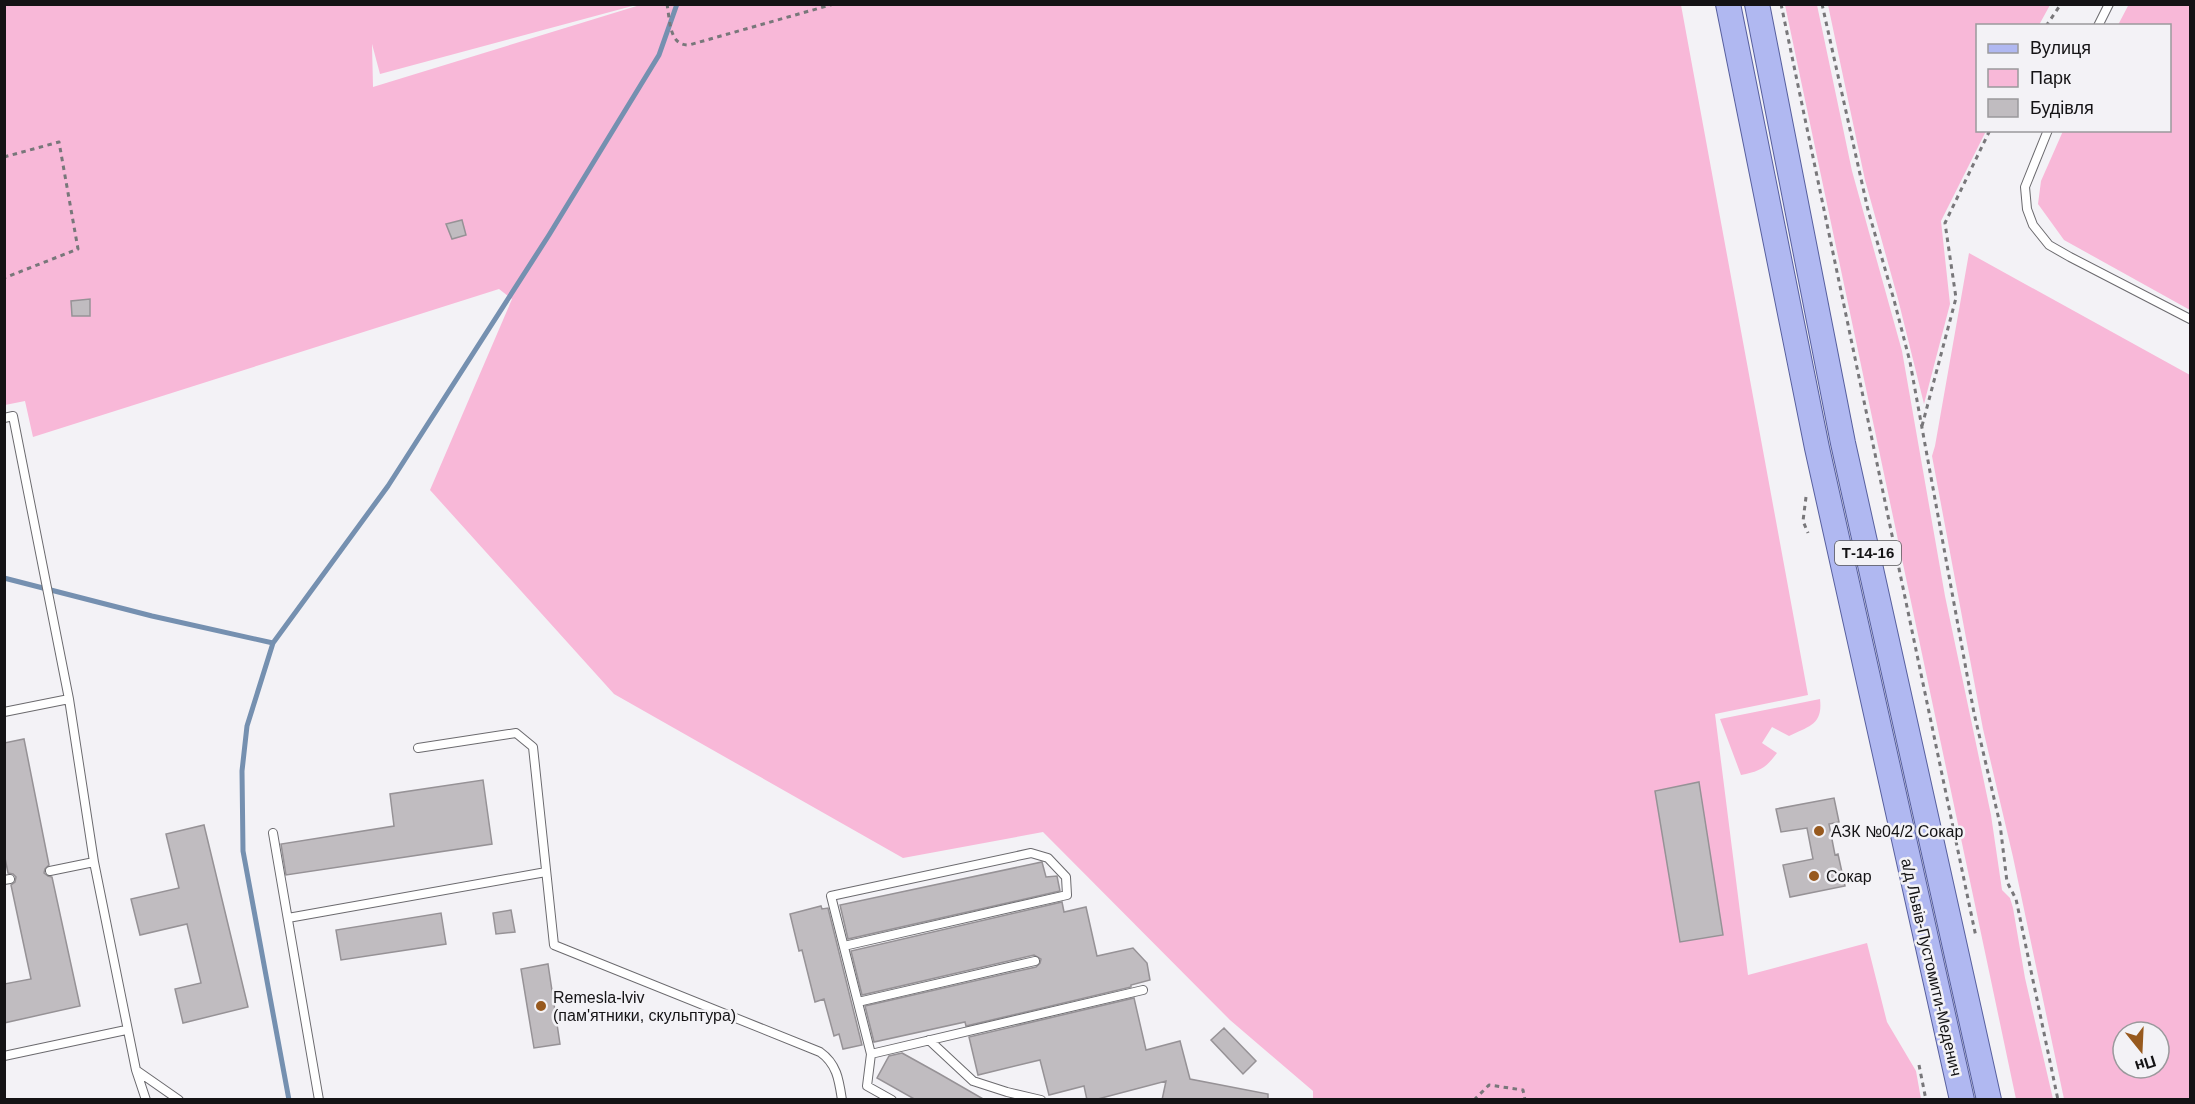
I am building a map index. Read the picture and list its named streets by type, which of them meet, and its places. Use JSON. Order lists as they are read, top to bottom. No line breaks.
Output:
{"streets":{"main road":["Т-14-16","а/д Львів-Пустомити-Меденич"]},"places":["АЗК №04/2 Сокар","Сокар","Remesla-lviv (пам'ятники, скульптура)"],"legend":["Вулиця","Парк","Будівля"],"north":"bottom"}
